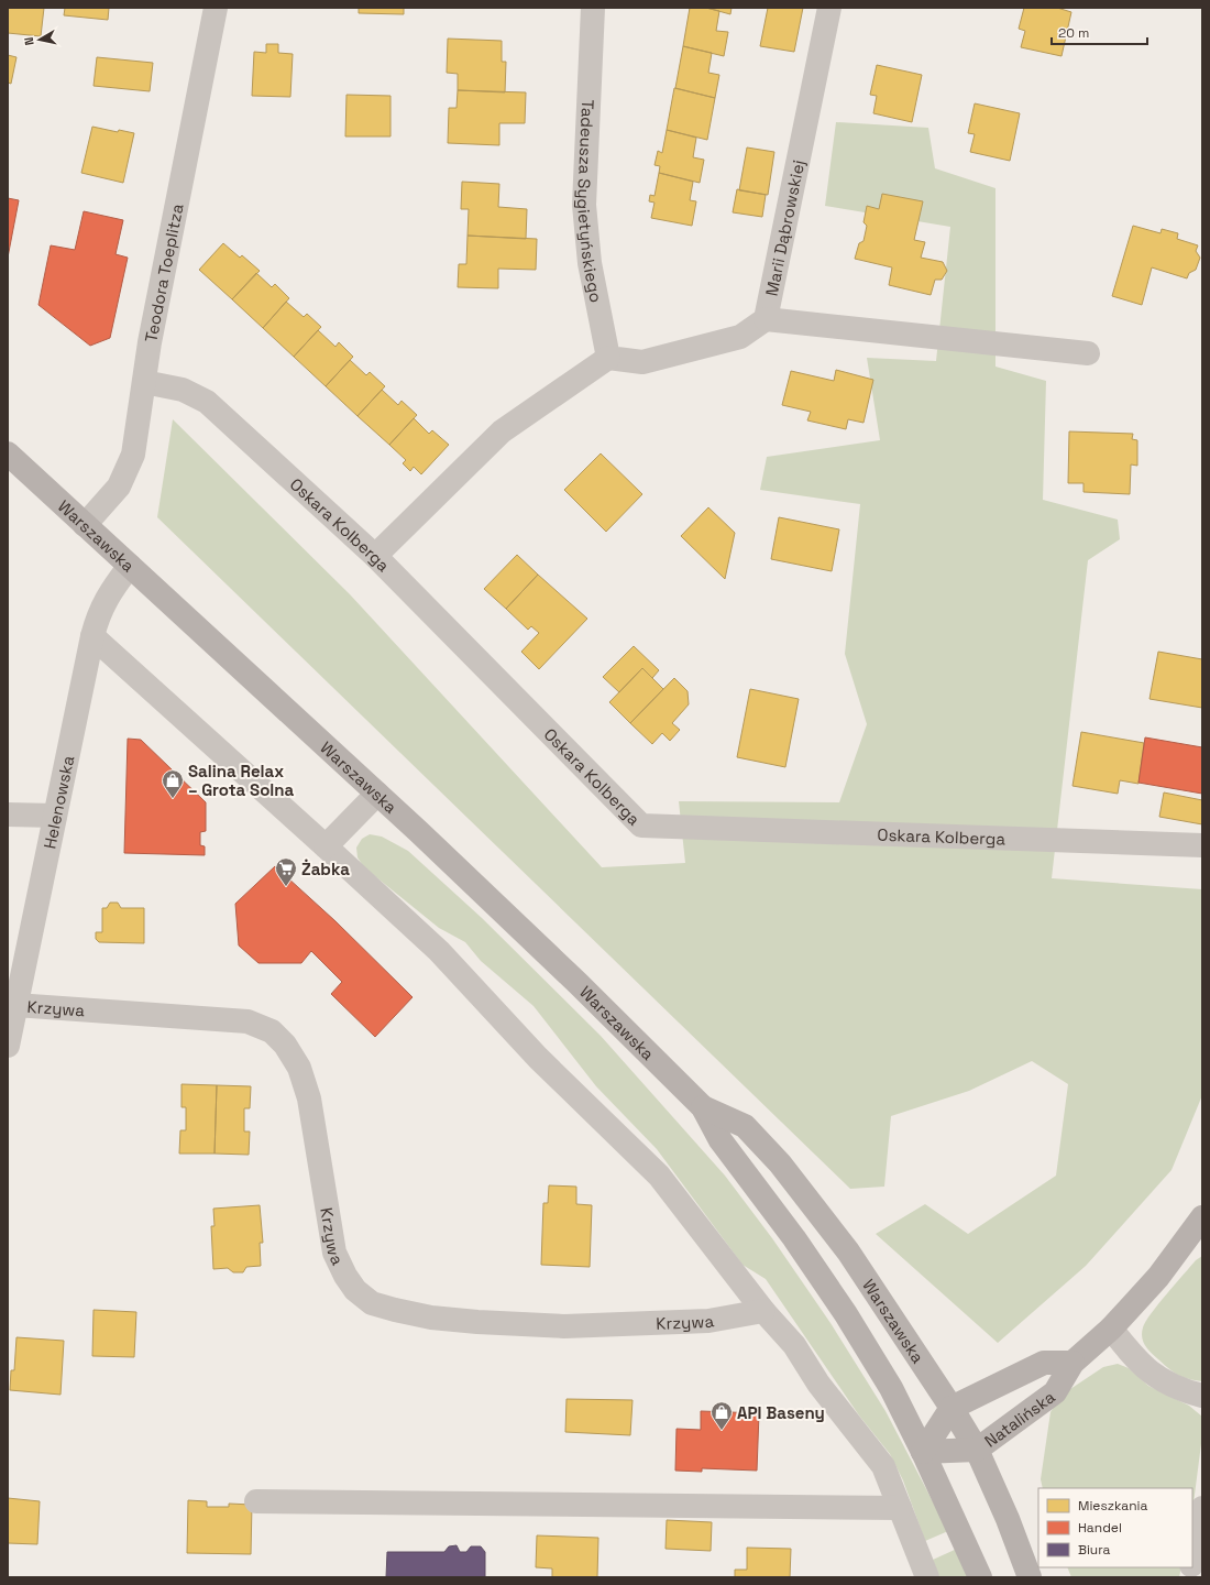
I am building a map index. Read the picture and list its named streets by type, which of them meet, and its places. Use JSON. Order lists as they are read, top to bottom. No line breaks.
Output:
{"streets":{"main road":["Warszawska","Natalińska"],"street":["Tadeusza Sygietyńskiego","Marii Dąbrowskiej","Teodora Toeplitza","Oskara Kolberga","Helenowska","Krzywa"]},"crossings":[["Tadeusza Sygietyńskiego","Marii Dąbrowskiej"],["Teodora Toeplitza","Oskara Kolberga"],["Teodora Toeplitza","Warszawska"],["Warszawska","Helenowska"],["Warszawska","Natalińska"],["Helenowska","Krzywa"]],"places":{"shop":["Salina Relax – Grota Solna","API Baseny"],"supermarket":["Żabka"]},"legend":["Mieszkania","Handel","Biura"],"scale_bar":"20 m","north":"left"}
